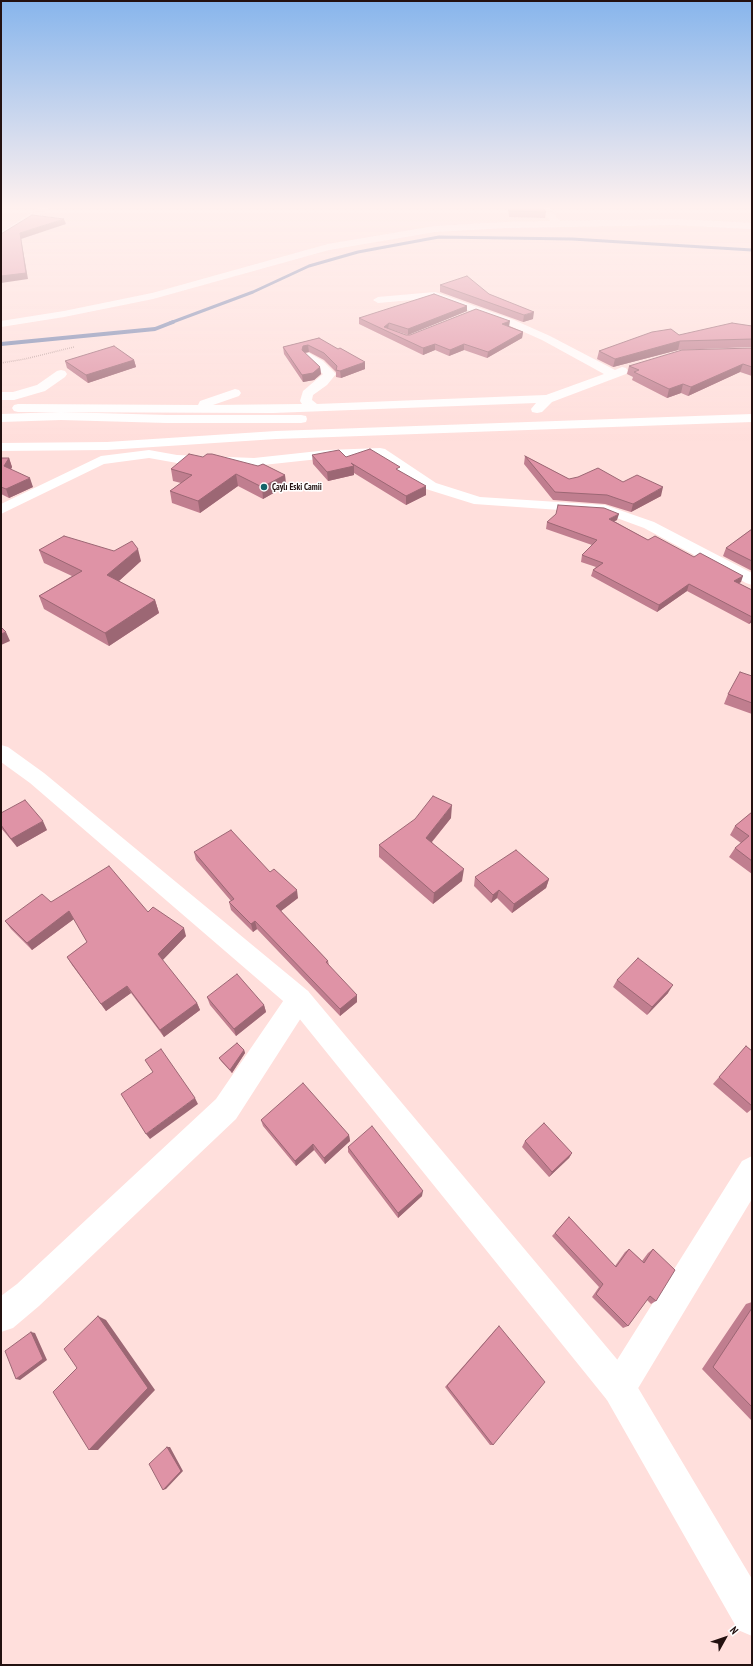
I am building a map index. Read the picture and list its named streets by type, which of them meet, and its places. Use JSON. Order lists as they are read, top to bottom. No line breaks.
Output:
{"places":["Çaylı Eski Camii"],"north":"top right"}
